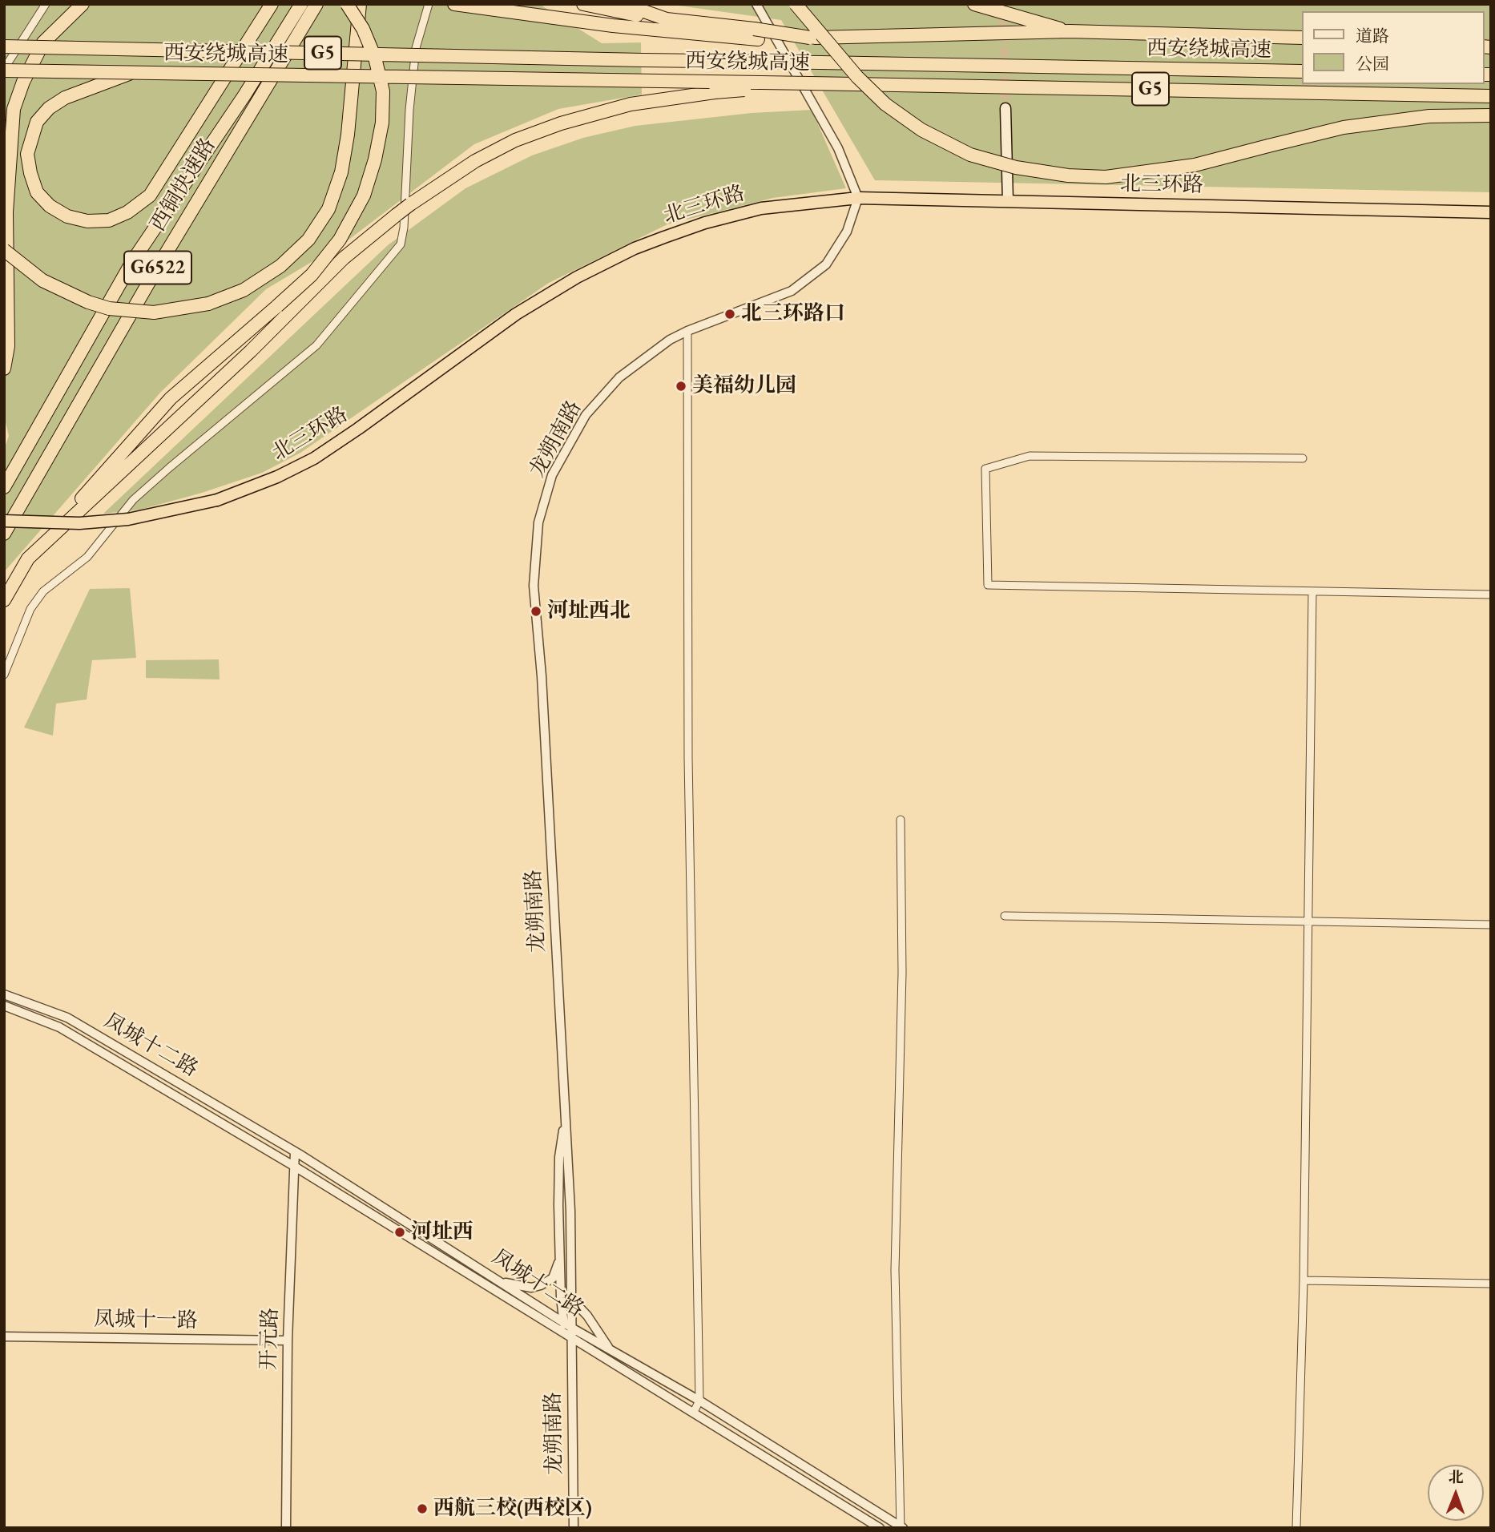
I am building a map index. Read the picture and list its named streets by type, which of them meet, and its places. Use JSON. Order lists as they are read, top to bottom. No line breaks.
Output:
{"streets":{"highway":["西安绕城高速","G5","西铜快速路","北三环路","G6522"],"street":["龙朔南路","凤城十二路","凤城十一路","开元路"]},"crossings":[["北三环路","龙朔南路"],["龙朔南路","凤城十二路"],["凤城十二路","开元路"],["凤城十一路","开元路"]],"places":["北三环路口","美福幼儿园","河址西北","河址西","西航三校(西校区)"],"legend":["道路","公园"],"north":"top"}
